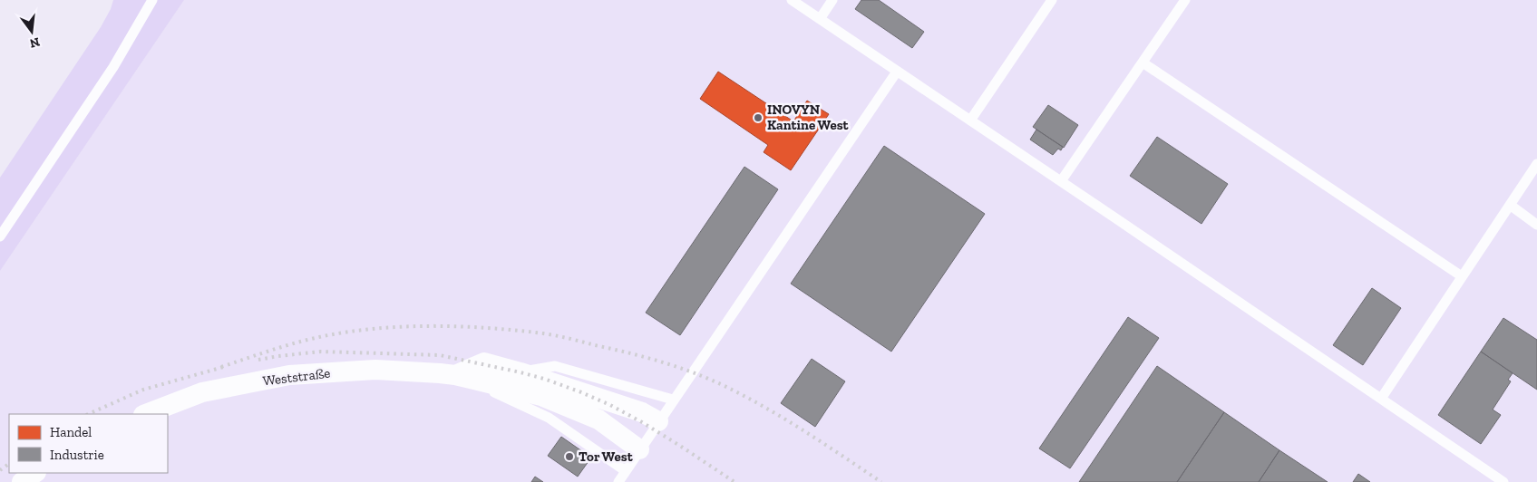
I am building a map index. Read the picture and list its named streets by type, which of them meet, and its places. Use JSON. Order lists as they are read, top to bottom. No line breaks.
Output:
{"streets":{"street":["Weststraße"]},"places":["INOVYN Kantine West","Tor West"],"legend":["Handel","Industrie"],"north":"bottom"}
